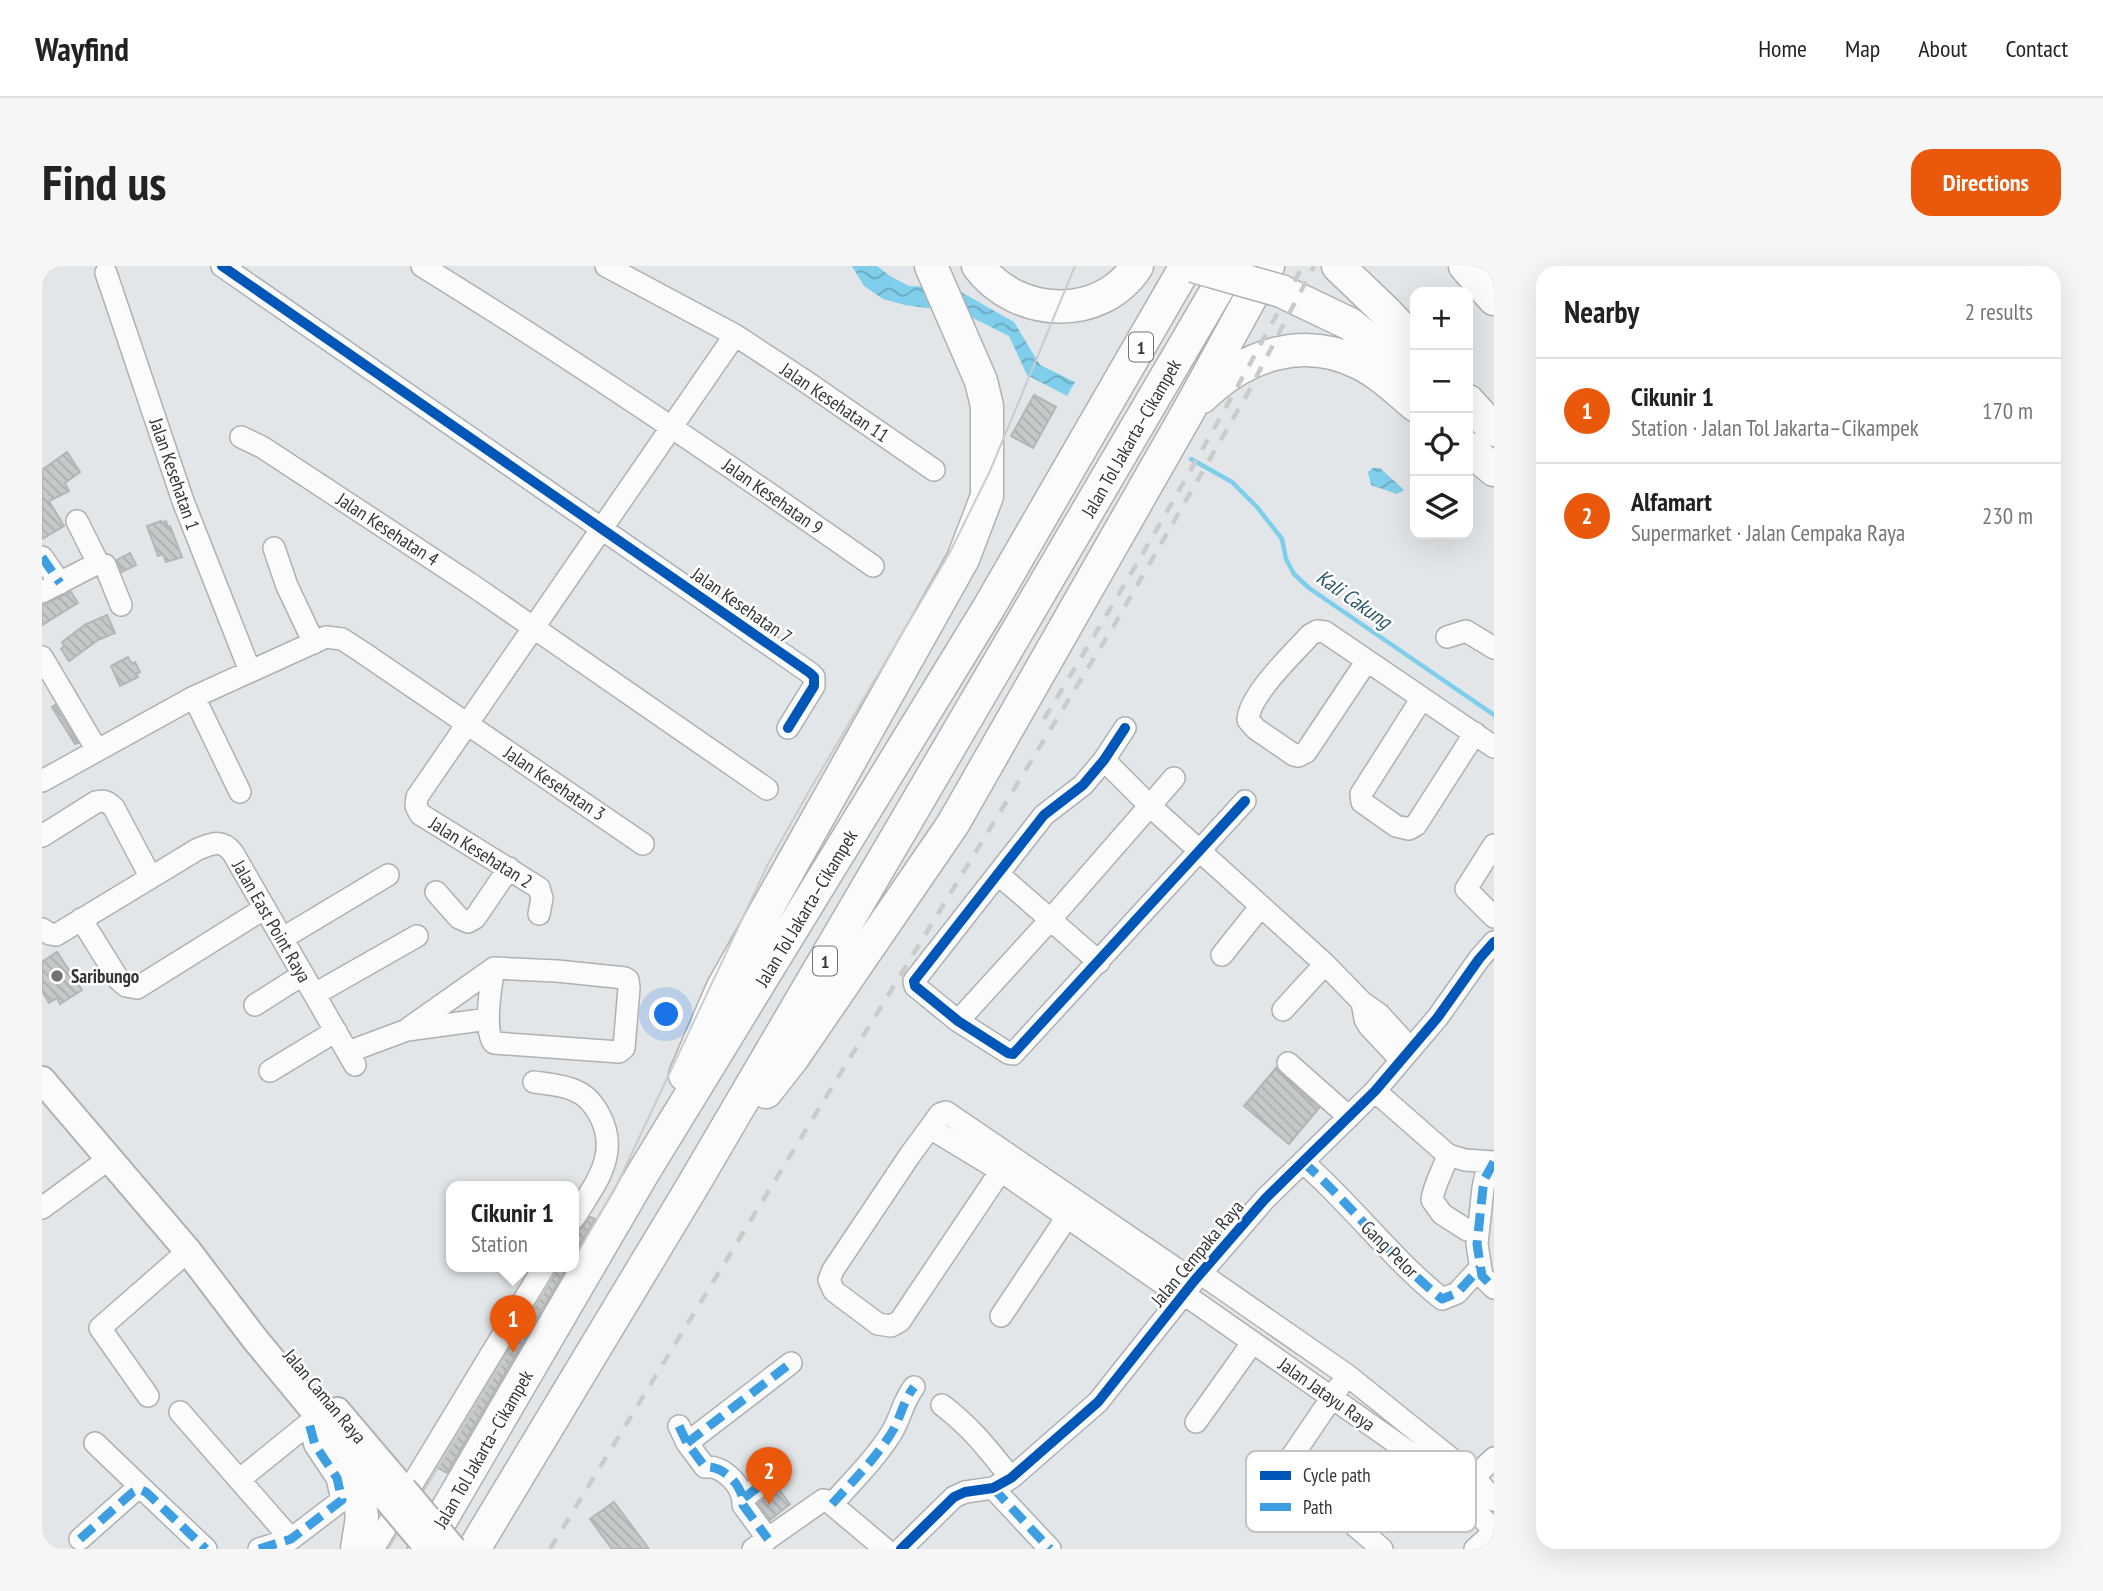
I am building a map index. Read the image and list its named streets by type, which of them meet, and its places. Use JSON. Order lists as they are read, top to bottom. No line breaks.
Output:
{"streets":{"highway":["1","Jalan Tol Jakarta–Cikampek"],"main road":["Jalan Caman Raya"],"street":["Jalan Kesehatan 11","Jalan Kesehatan 1","Jalan Kesehatan 9","Jalan Kesehatan 4","Jalan Kesehatan 7","Jalan Kesehatan 3","Jalan Kesehatan 2","Jalan East Point Raya","Gang Pelor","Jalan Cempaka Raya","Jalan Jatayu Raya"]},"crossings":[["Jalan Kesehatan 3","Jalan Kesehatan 2"],["Gang Pelor","Jalan Cempaka Raya"],["Jalan Cempaka Raya","Jalan Jatayu Raya"]],"water":["Kali Cakung"],"places":["Saribungo"],"legend":["Cycle path","Path"],"page":{"header":"Wayfind","nav":["Home","Map","About","Contact"],"buttons":"Directions","title":"Find us","heading":["Nearby","2 results"],"map_buttons":["+","−"],"list":[{"mark":"1","name":"Cikunir 1","note":"Station · Jalan Tol Jakarta–Cikampek","value":"170 m"},{"mark":"2","name":"Alfamart","note":"Supermarket · Jalan Cempaka Raya","value":"230 m"}],"popup":["Cikunir 1","Station"],"pins":["1","2"]}}
